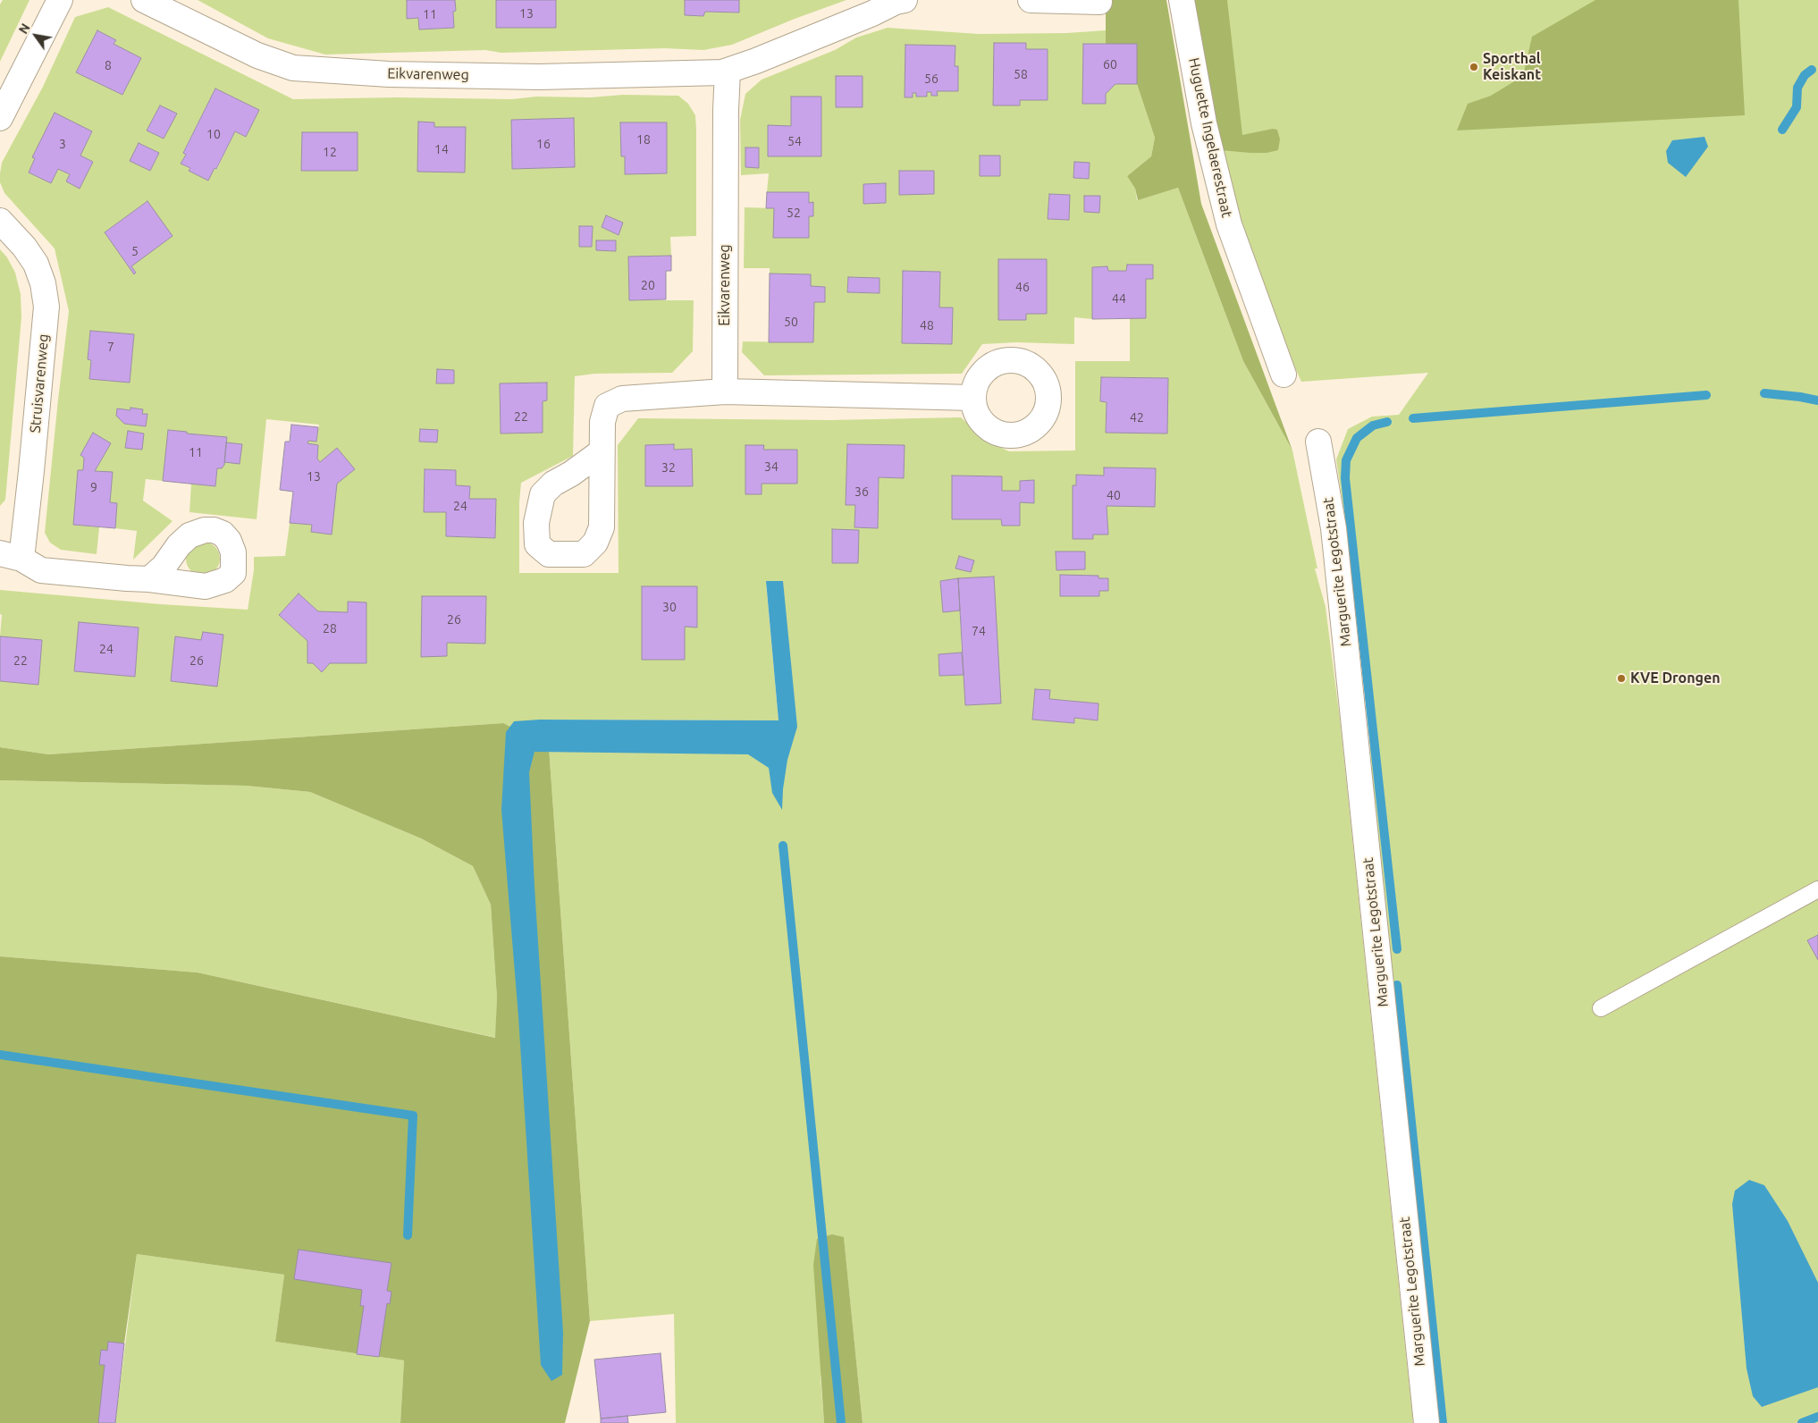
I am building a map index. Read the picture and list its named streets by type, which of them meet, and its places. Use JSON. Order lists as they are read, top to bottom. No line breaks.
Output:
{"streets":{"street":["Eikvarenweg","Huguette Ingelaerestraat","Struisvarenweg","Marguerite Legotstraat"]},"places":["Sporthal Keiskant","KVE Drongen"],"house_numbers":["13","11","60","8","58","56","10","18","54","3","16","14","12","52","5","20","46","44","50","48","7","22","42","11","34","32","13","9","36","40","24","30","26","28","74","24","22","26"],"north":"top left"}
